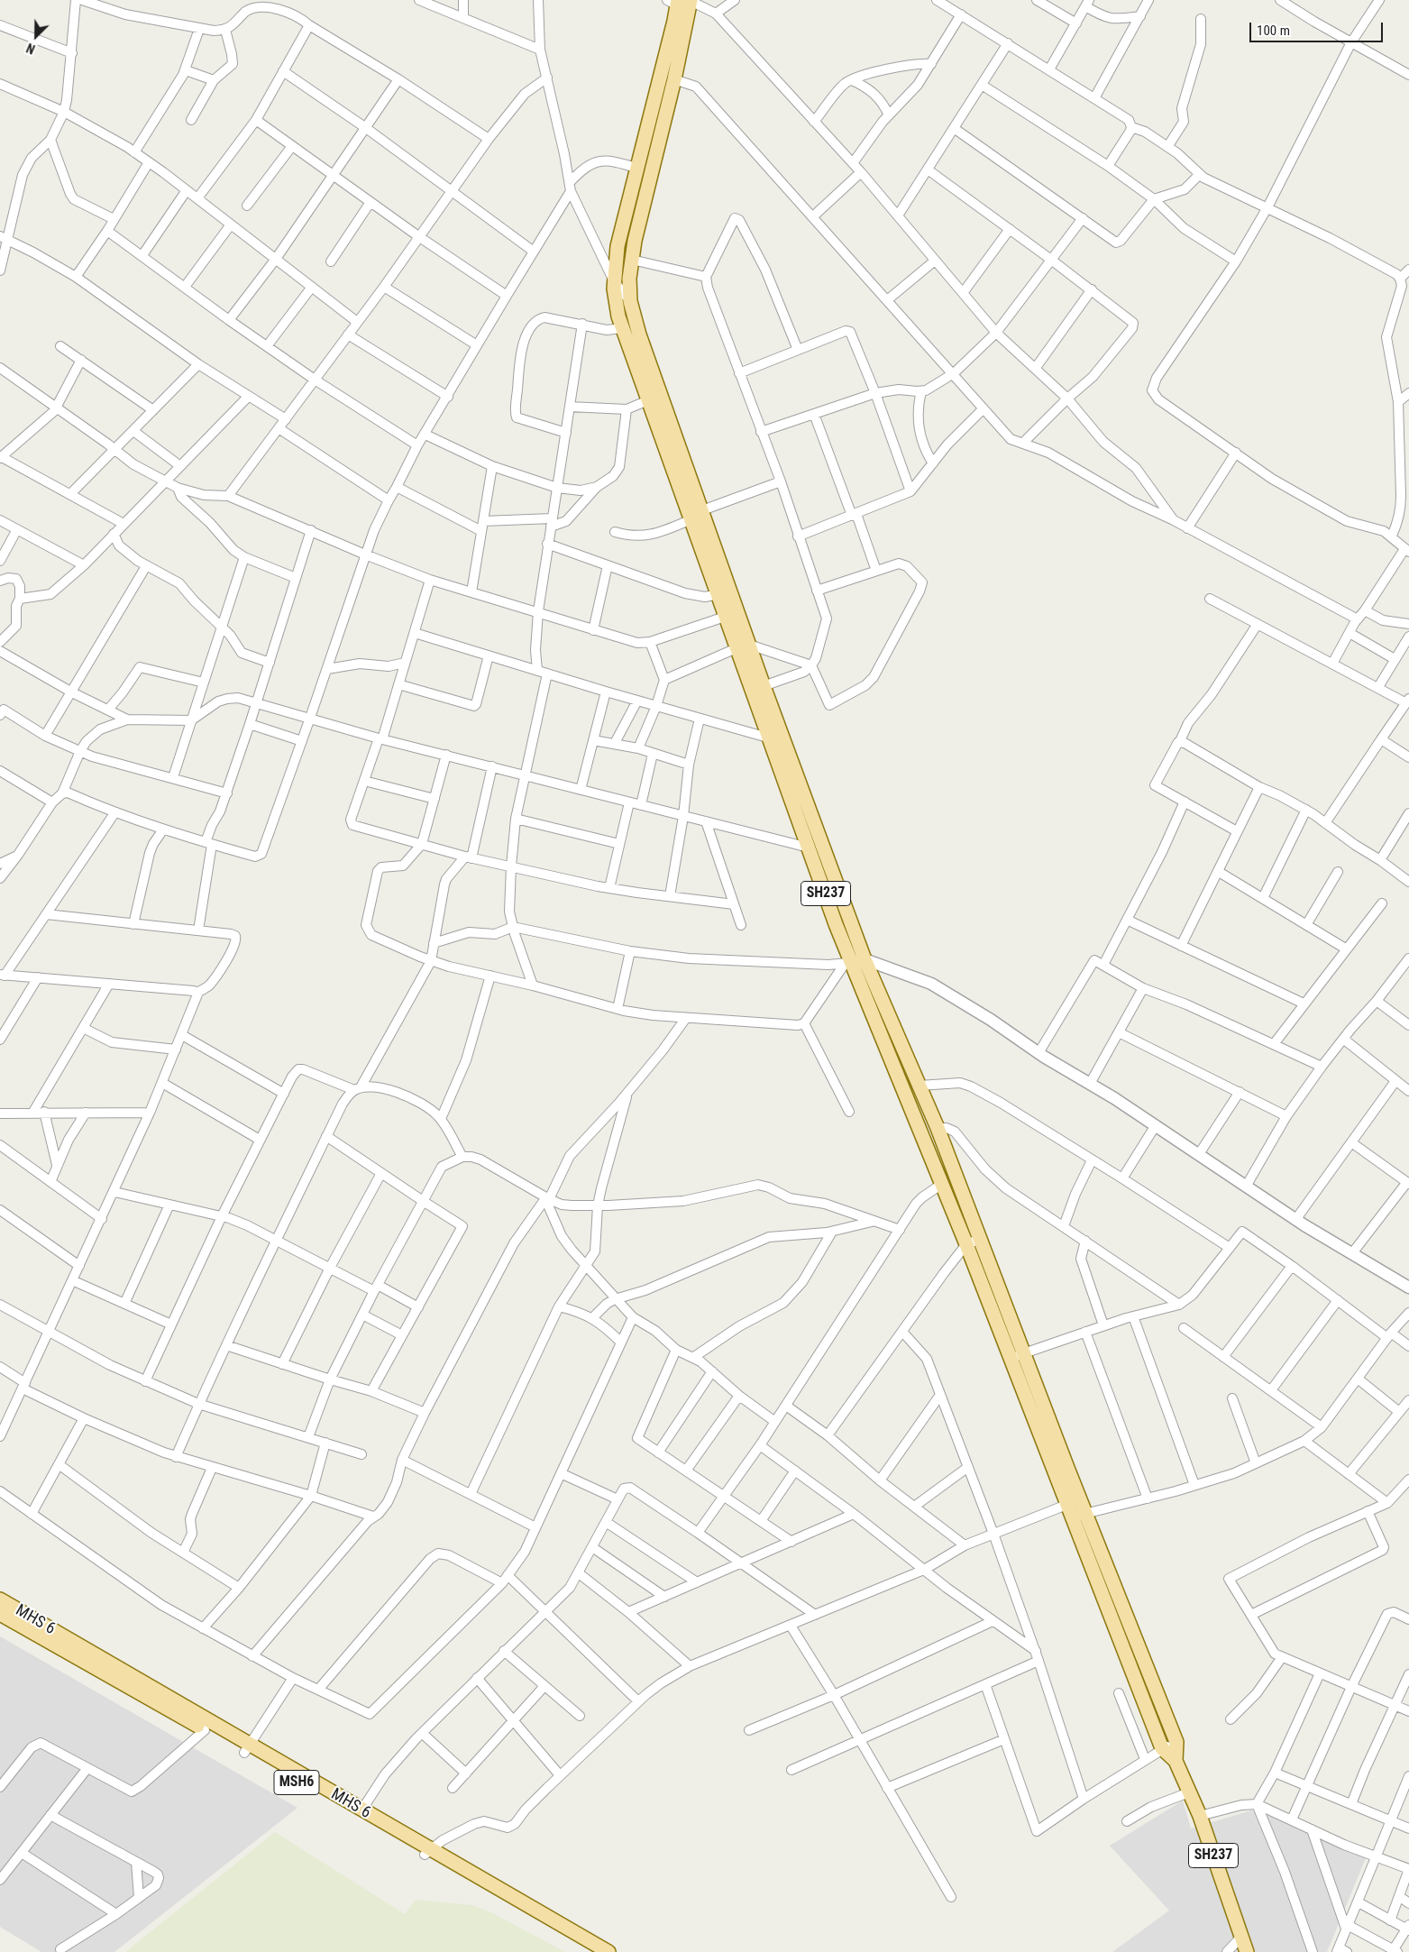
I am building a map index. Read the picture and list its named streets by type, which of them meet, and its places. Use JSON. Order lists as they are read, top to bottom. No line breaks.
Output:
{"streets":{"main road":["SH237","MHS 6","MSH6"]},"crossings":[["MHS 6","MSH6"]],"scale_bar":"100 m","north":"bottom left"}
